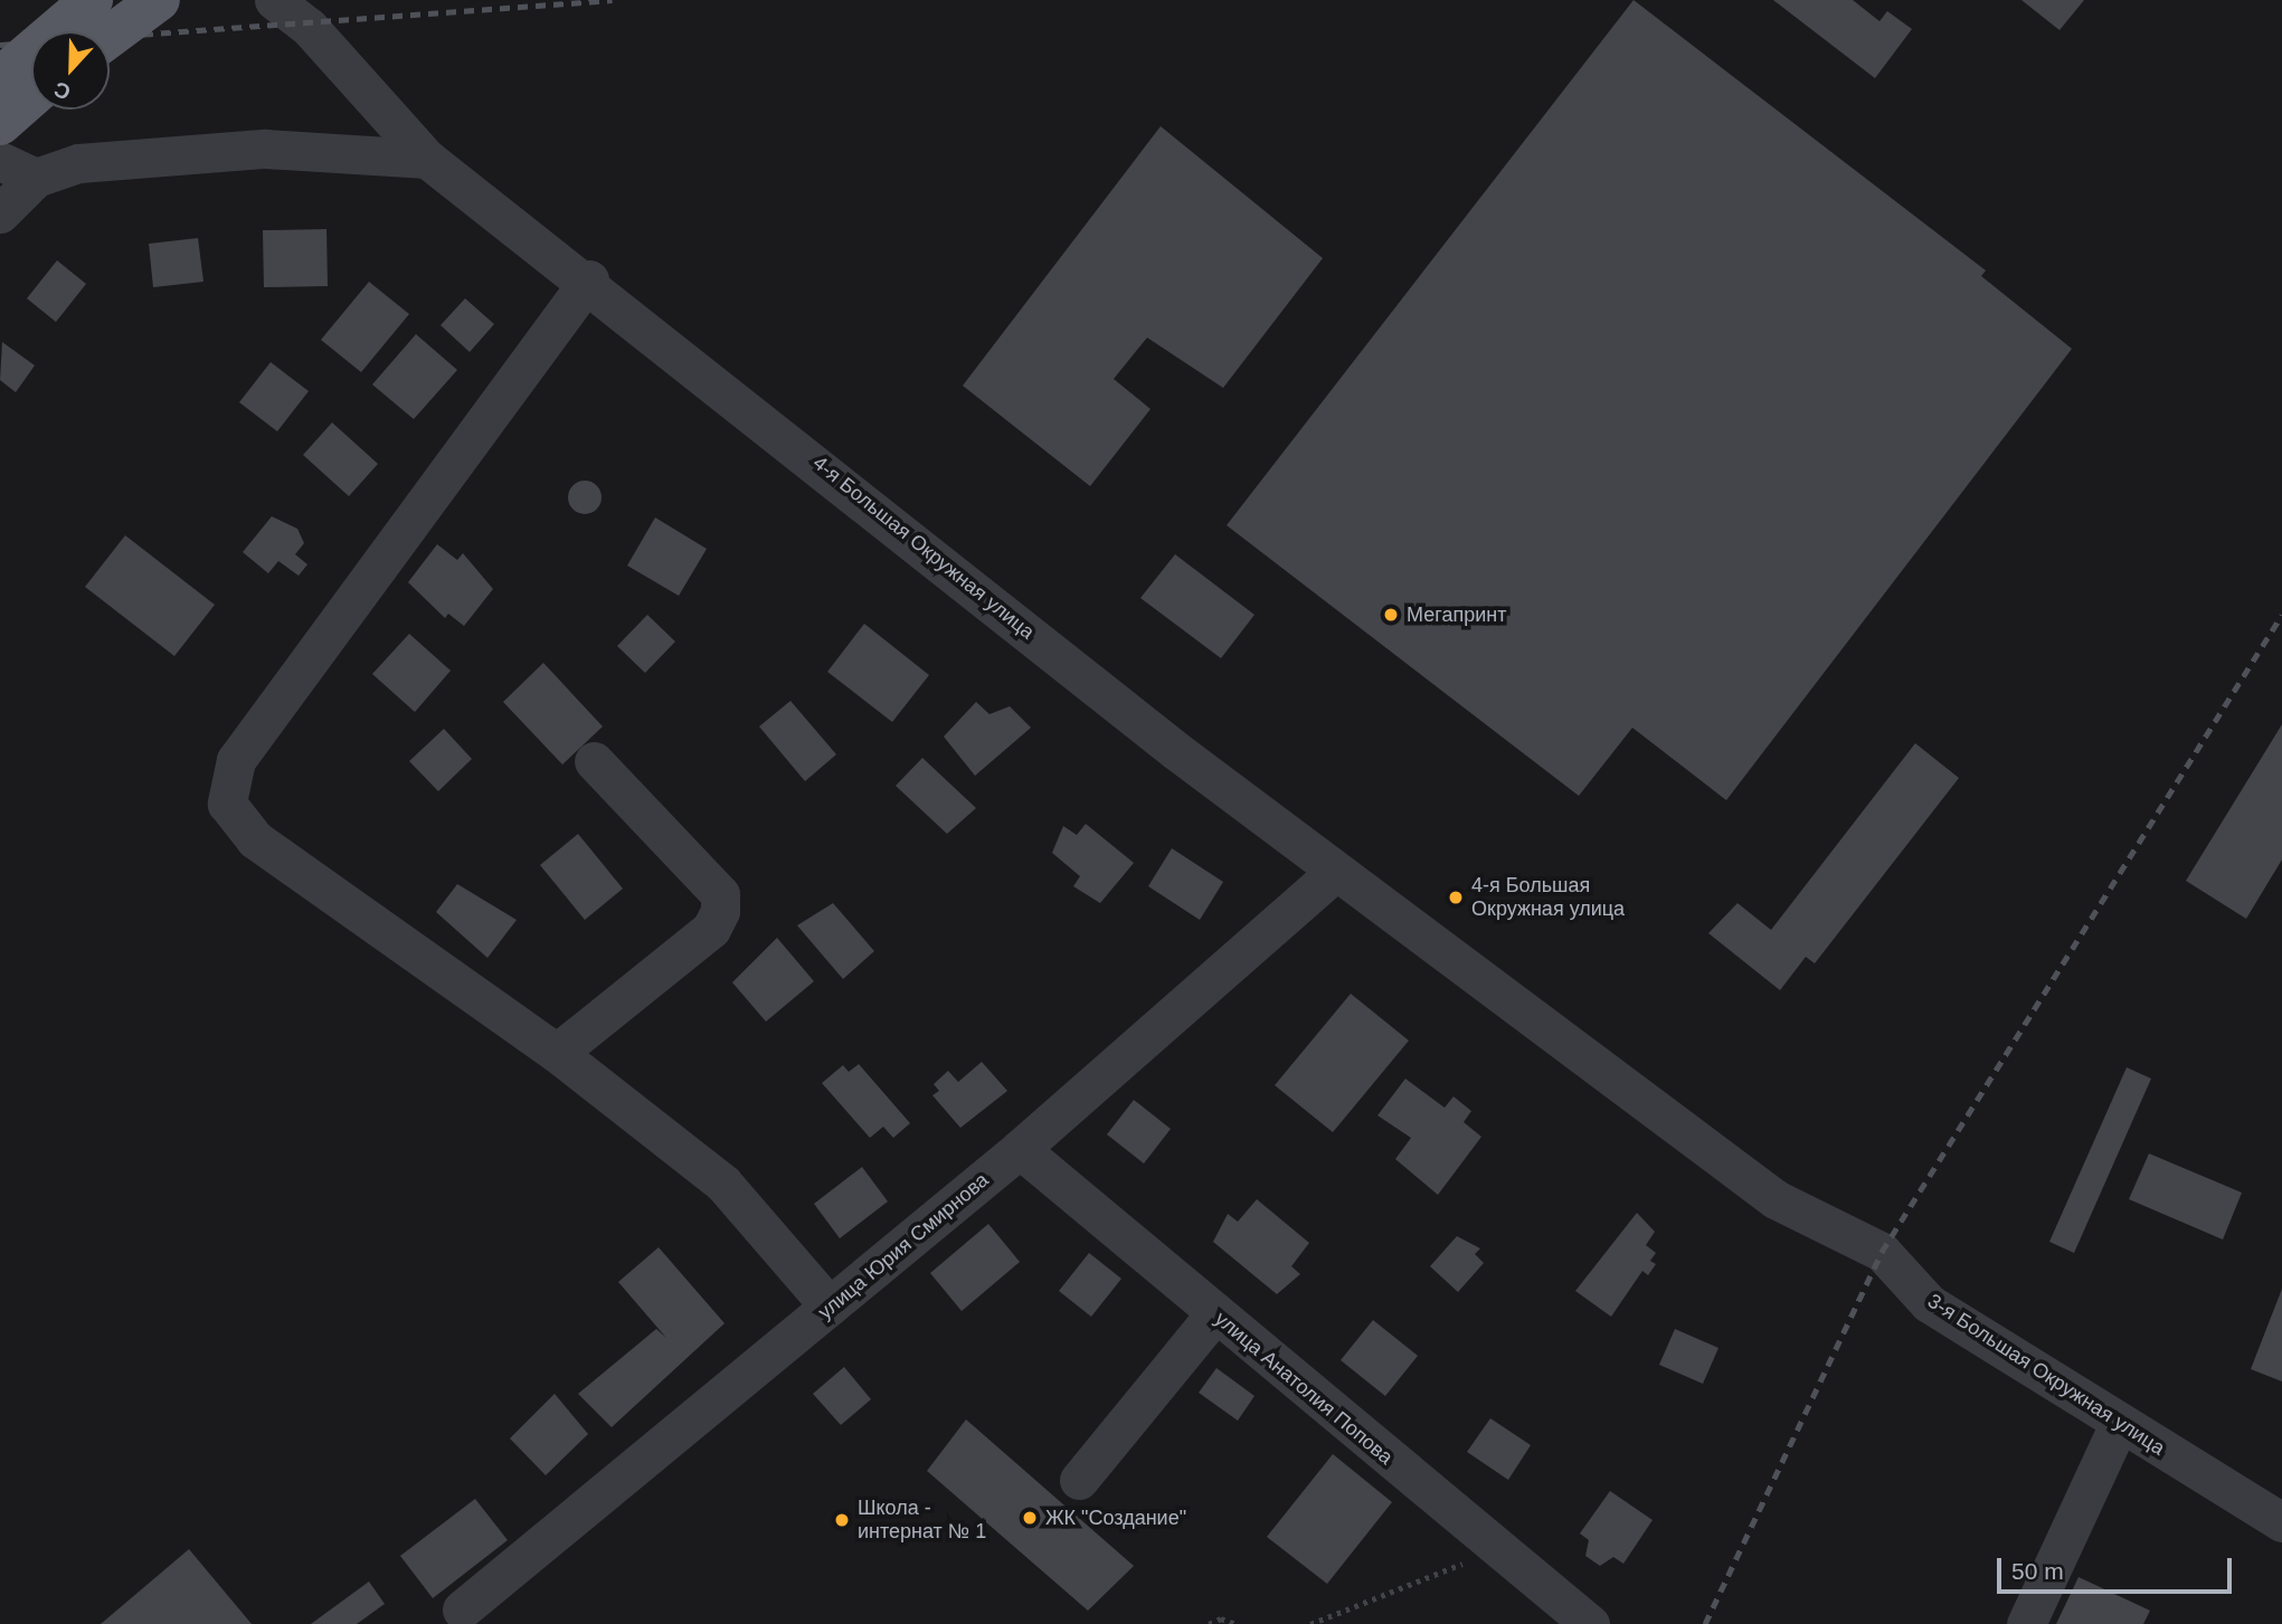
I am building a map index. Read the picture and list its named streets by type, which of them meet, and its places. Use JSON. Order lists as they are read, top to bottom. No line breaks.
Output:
{"streets":{"street":["4-я Большая Окружная улица","улица Юрия Смирнова","3-я Большая Окружная улица","улица Анатолия Попова"]},"crossings":[["4-я Большая Окружная улица","улица Юрия Смирнова"],["4-я Большая Окружная улица","3-я Большая Окружная улица"],["улица Юрия Смирнова","улица Анатолия Попова"]],"places":["Мегапринт","4-я Большая Окружная улица","ЖК \"Создание\"","Школа - интернат № 1"],"scale_bar":"50 m","north":"bottom"}
